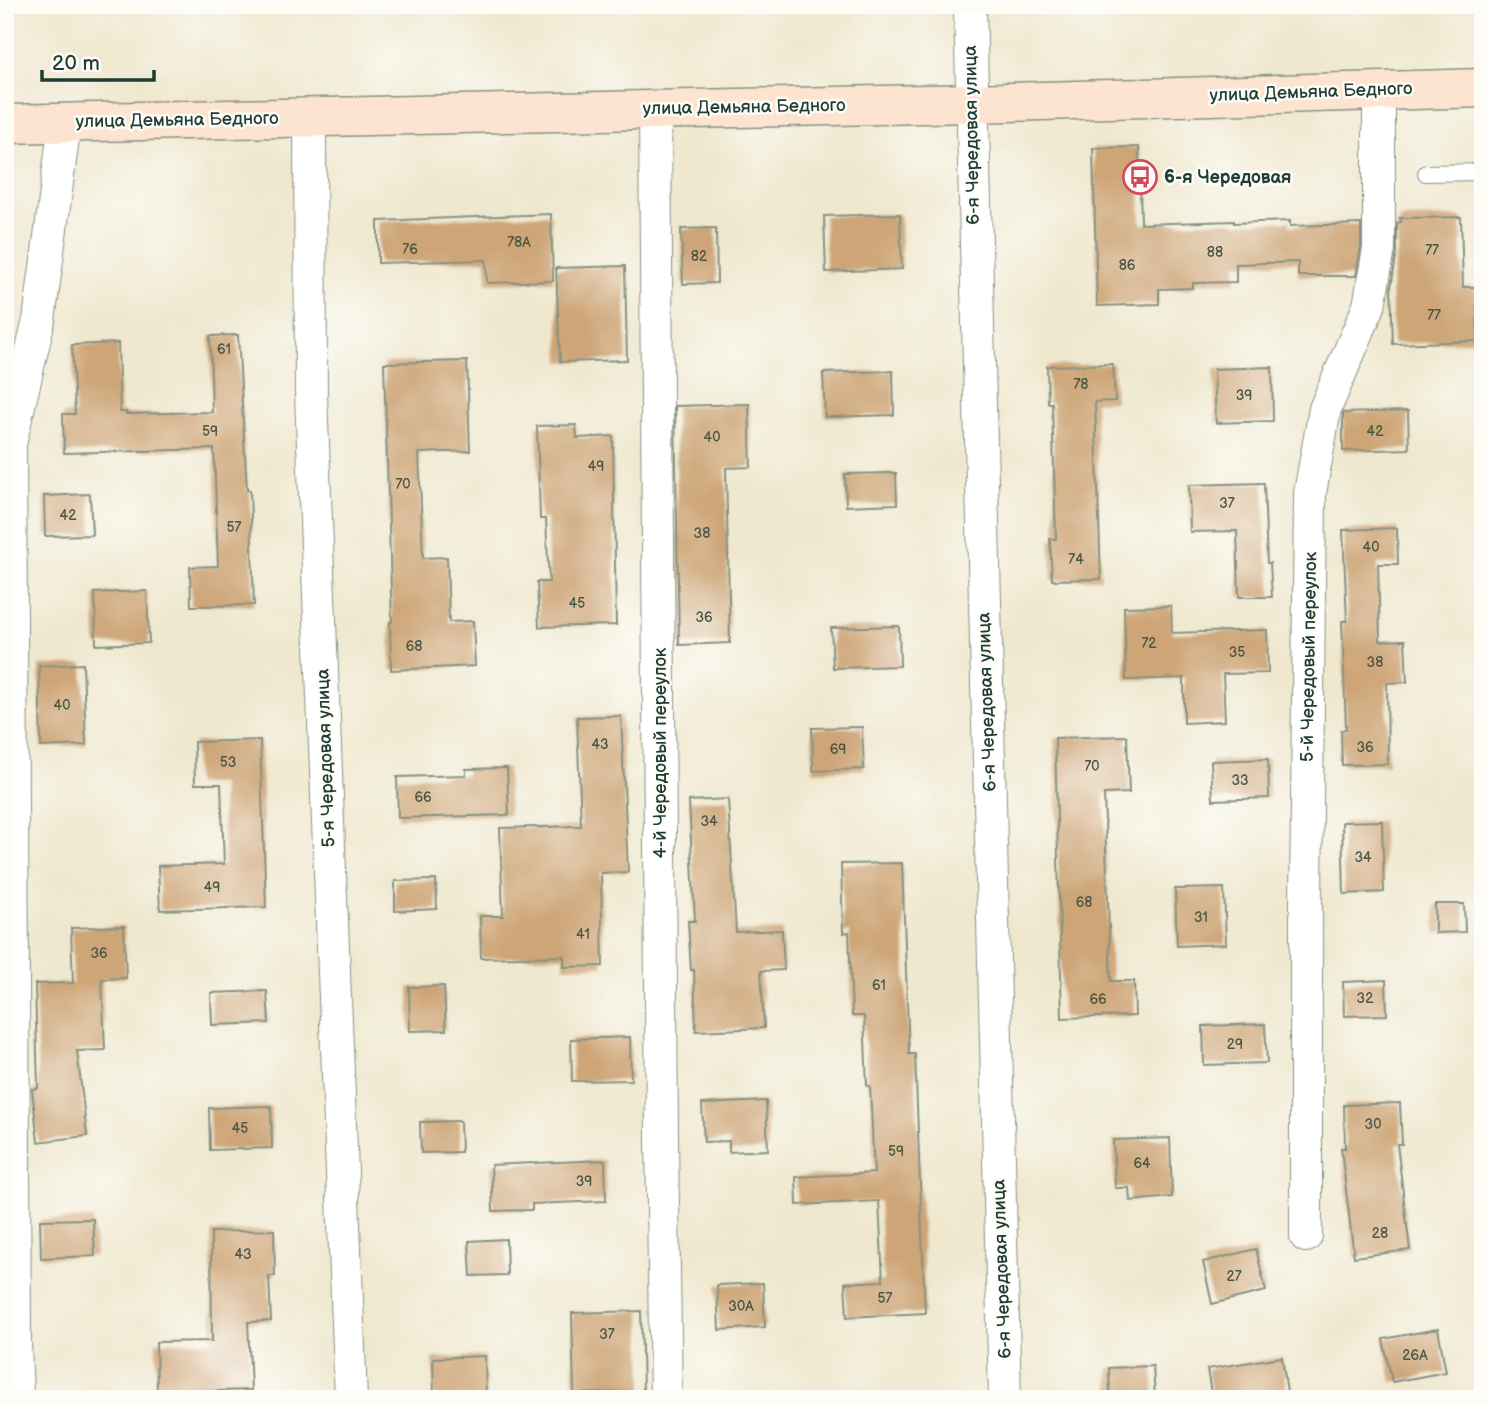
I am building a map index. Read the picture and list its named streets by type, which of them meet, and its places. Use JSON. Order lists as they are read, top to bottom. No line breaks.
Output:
{"streets":{"main road":["улица Демьяна Бедного"],"street":["6-я Чередовая улица","5-й Чередовый переулок","4-й Чередовый переулок","5-я Чередовая улица"]},"crossings":[["улица Демьяна Бедного","6-я Чередовая улица"],["улица Демьяна Бедного","5-й Чередовый переулок"],["улица Демьяна Бедного","4-й Чередовый переулок"],["улица Демьяна Бедного","5-я Чередовая улица"]],"places":{"bus stop":["6-я Чередовая"]},"house_numbers":["78А","76","77","88","82","86","77","61","78","39","59","42","40","49","70","37","42","57","38","40","74","45","36","72","68","35","38","40","43","36","69","53","70","33","66","34","34","49","68","31","41","36","61","32","66","29","30","45","59","64","39","28","43","27","57","30А","37","26А"],"scale_bar":"20 m"}
